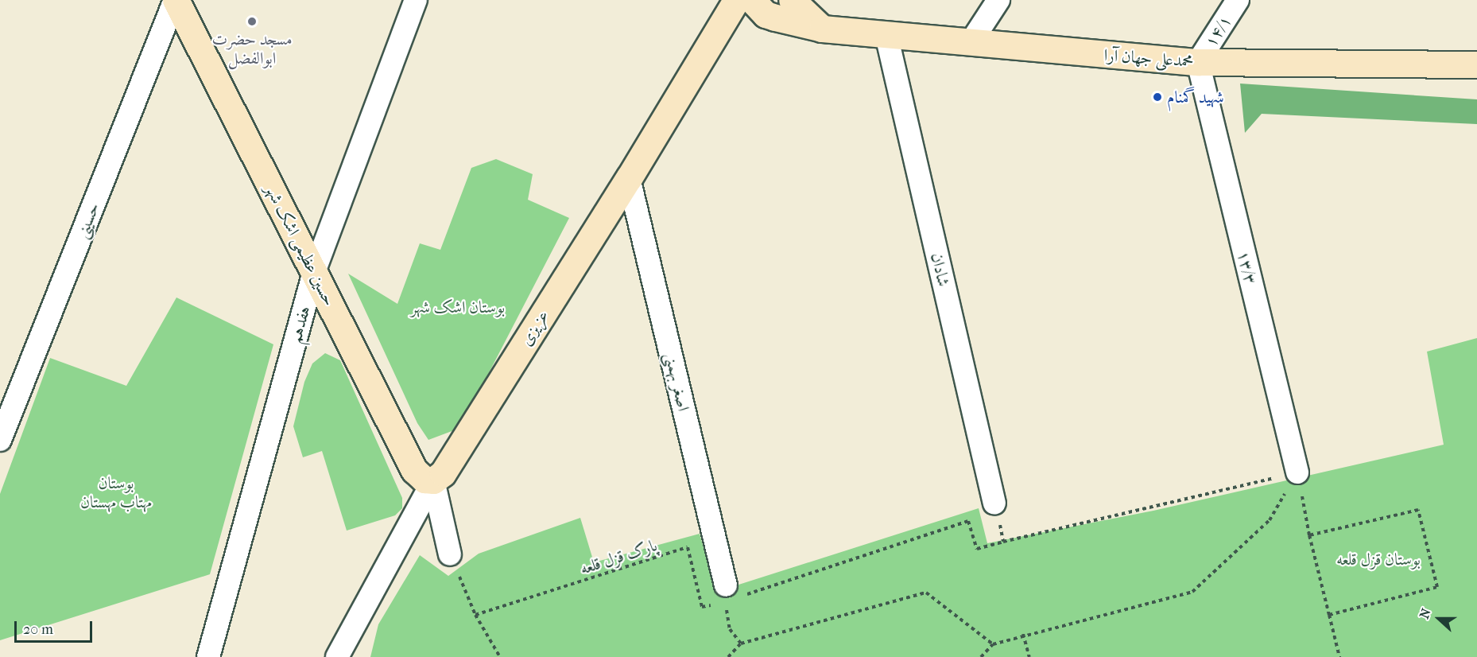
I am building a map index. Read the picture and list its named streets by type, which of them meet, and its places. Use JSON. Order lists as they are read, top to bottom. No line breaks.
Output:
{"streets":{"street":["۱۴/۱","محمدعلی جهان آرا","حسینی","حسین عظیمی اشک شهر","۱۳/۳","شادان","هفدهم","عزیزی","اصغر بهمنی"],"path":["پارک قزل قلعه"]},"crossings":[["۱۴/۱","محمدعلی جهان آرا"],["۱۴/۱","۱۳/۳"],["محمدعلی جهان آرا","۱۳/۳"],["محمدعلی جهان آرا","شادان"],["حسینی","حسین عظیمی اشک شهر"],["حسین عظیمی اشک شهر","هفدهم"],["حسین عظیمی اشک شهر","عزیزی"],["عزیزی","اصغر بهمنی"],["اصغر بهمنی","پارک قزل قلعه"]],"parks":["بوستان اشک شهر","بوستان مهتاب مهستان","بوستان قزل قلعه"],"places":["مسجد حضرت ابوالفضل","شهید گمنام"],"scale_bar":"20 m","north":"left"}
